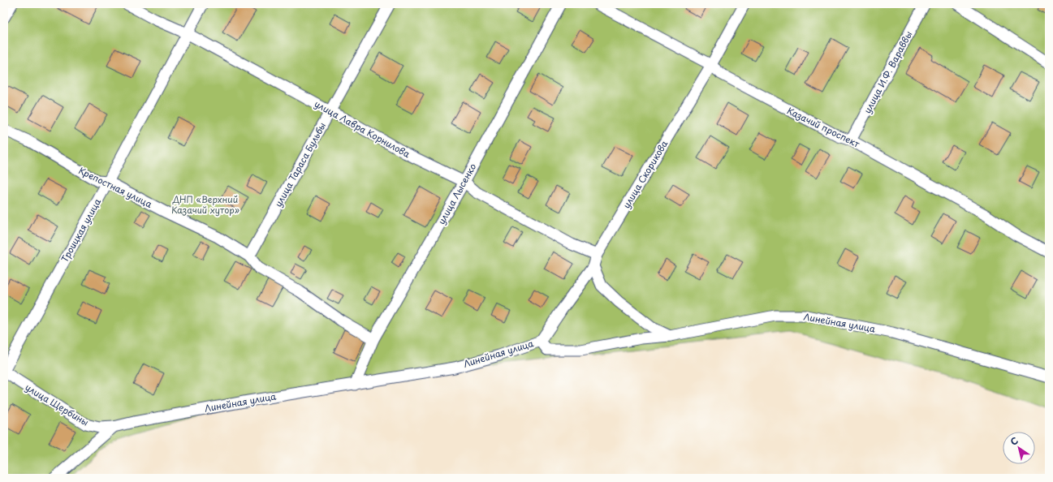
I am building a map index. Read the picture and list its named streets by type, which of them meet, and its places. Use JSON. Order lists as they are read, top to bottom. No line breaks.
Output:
{"streets":{"street":["улица И.Ф. Вараввы","Казачий проспект","улица Лавра Корнилова","улица Тараса Бульбы","улица Скорикова","Крепостная улица","улица Лысенко","Троицкая улица","Линейная улица","улица Щербины"]},"crossings":[["улица И.Ф. Вараввы","Казачий проспект"],["Казачий проспект","улица Скорикова"],["улица Лавра Корнилова","улица Тараса Бульбы"],["улица Лавра Корнилова","улица Скорикова"],["улица Лавра Корнилова","улица Лысенко"],["улица Лавра Корнилова","Троицкая улица"],["улица Тараса Бульбы","Крепостная улица"],["улица Скорикова","Линейная улица"],["Крепостная улица","улица Лысенко"],["Крепостная улица","Троицкая улица"],["улица Лысенко","Линейная улица"],["Троицкая улица","улица Щербины"],["Линейная улица","улица Щербины"]],"parks":["ДНП «Верхний Казачий хутор»"],"north":"top left"}
